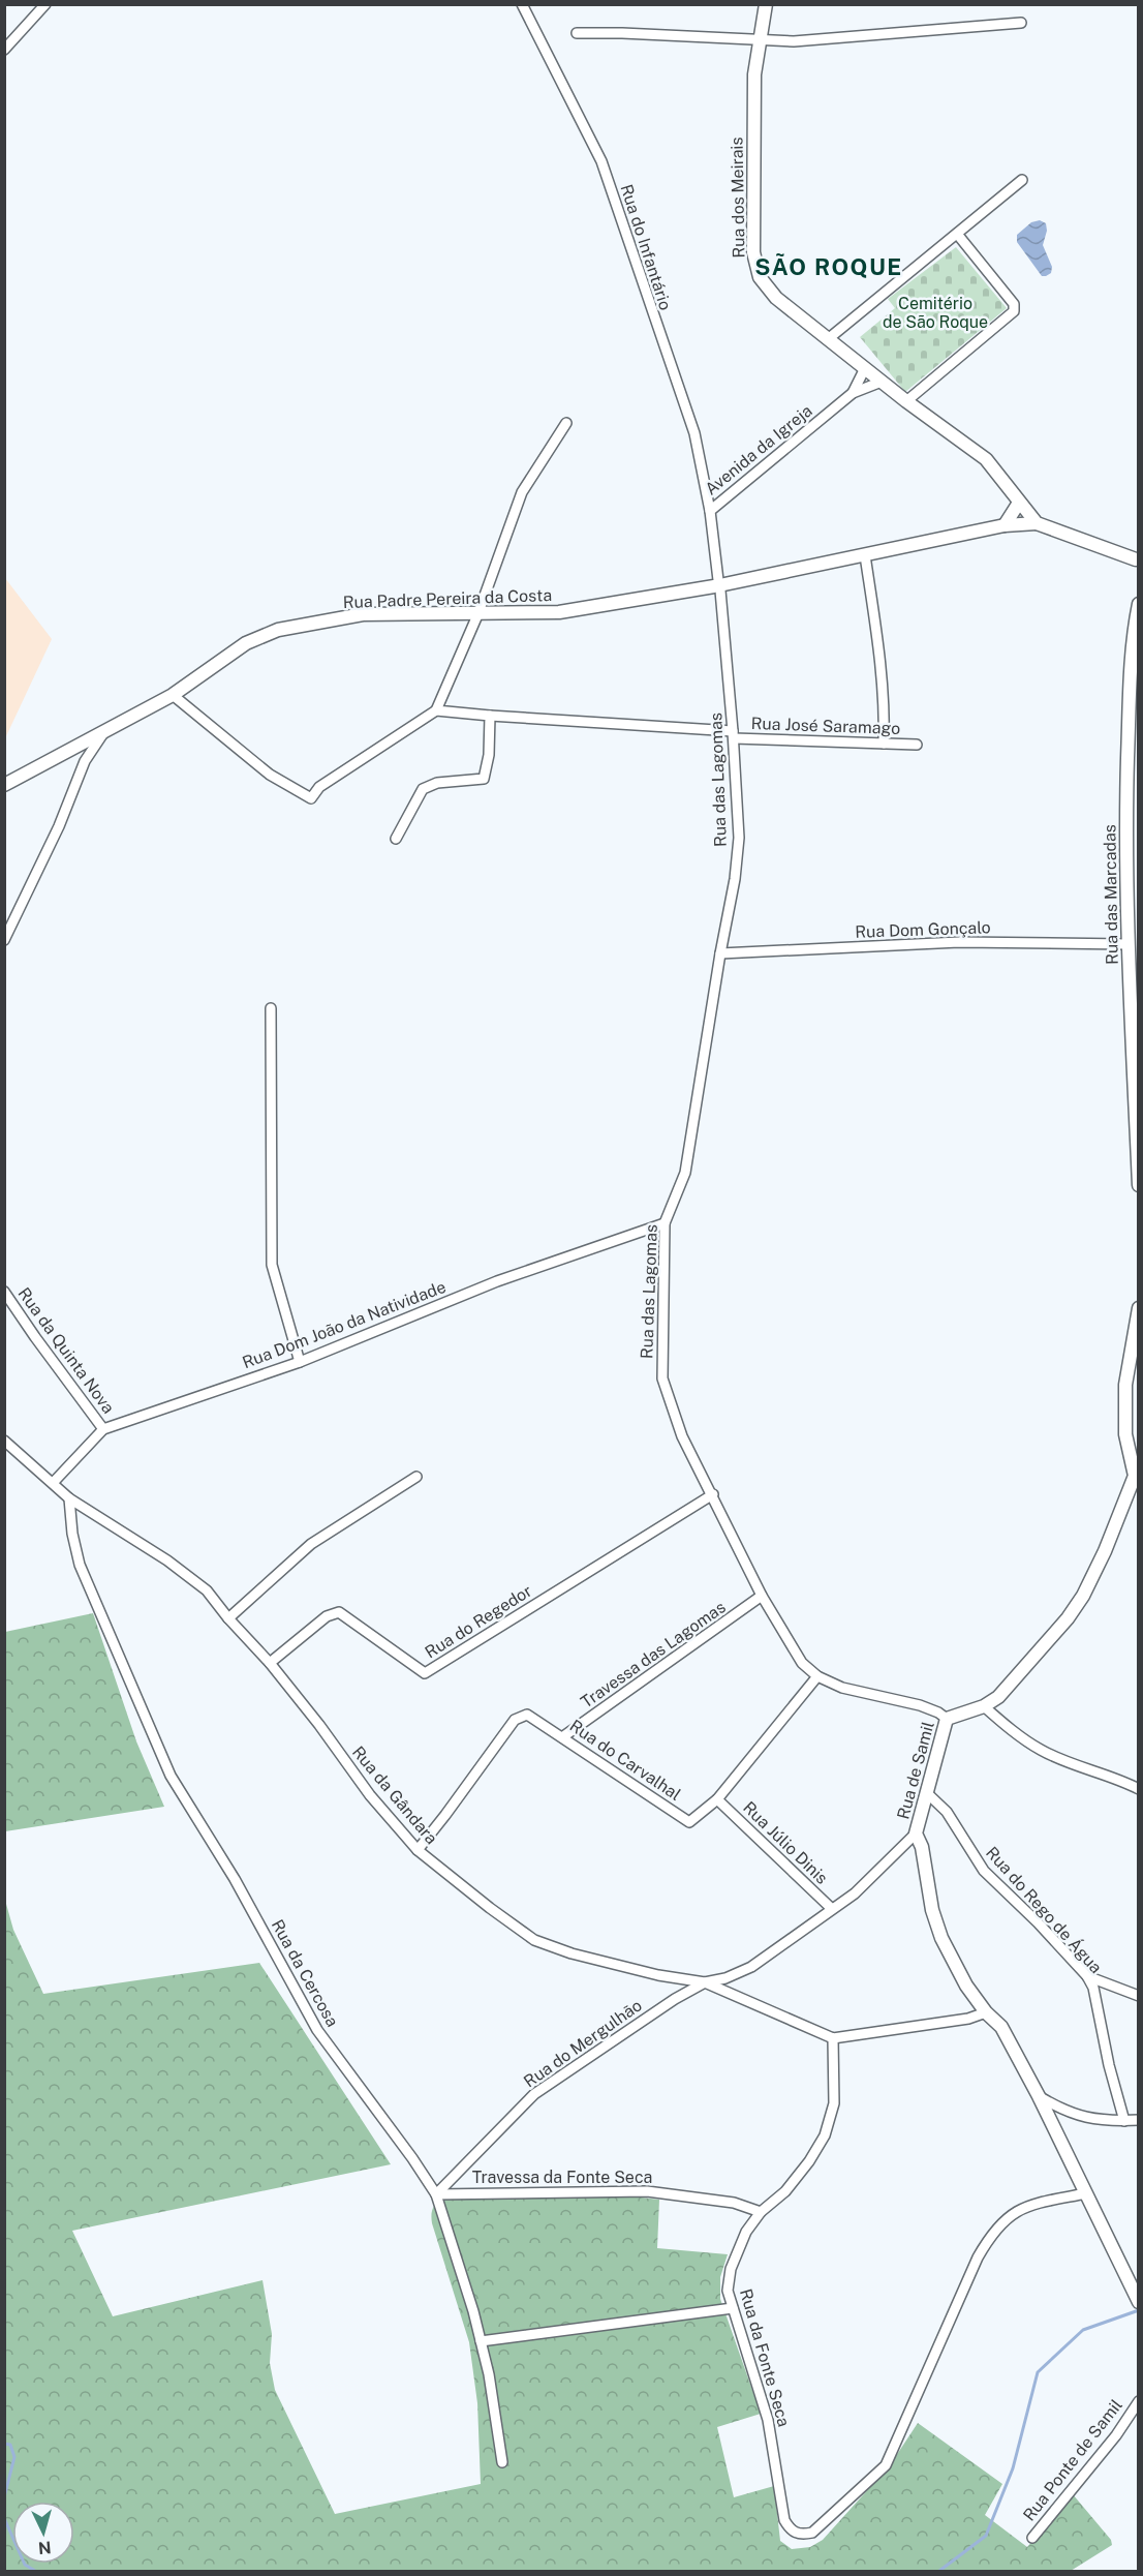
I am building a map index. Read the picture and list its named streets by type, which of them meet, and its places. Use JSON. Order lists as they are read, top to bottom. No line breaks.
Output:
{"streets":{"street":["Rua dos Meirais","Rua do Infantário","Avenida da Igreja","Rua Padre Pereira da Costa","Rua José Saramago","Rua das Lagomas","Rua das Marcadas","Rua Dom Gonçalo","Rua Dom João da Natividade","Rua da Quinta Nova","Rua do Regedor","Travessa das Lagomas","Rua do Carvalhal","Rua de Samil","Rua da Gândara","Rua Júlio Dinis","Rua do Rego de Água","Rua da Cercosa","Rua do Mergulhão","Travessa da Fonte Seca","Rua da Fonte Seca","Rua Ponte de Samil"]},"crossings":[["Rua dos Meirais","Avenida da Igreja"],["Rua dos Meirais","Rua Padre Pereira da Costa"],["Rua do Infantário","Avenida da Igreja"],["Avenida da Igreja","Rua Padre Pereira da Costa"],["Avenida da Igreja","Rua das Lagomas"],["Rua Padre Pereira da Costa","Rua das Lagomas"],["Rua José Saramago","Rua das Lagomas"],["Rua das Lagomas","Rua Dom Gonçalo"],["Rua das Lagomas","Rua Dom João da Natividade"],["Rua das Lagomas","Rua do Regedor"],["Rua das Lagomas","Travessa das Lagomas"],["Rua das Lagomas","Rua do Carvalhal"],["Rua das Lagomas","Rua de Samil"],["Rua das Marcadas","Rua Dom Gonçalo"],["Rua Dom João da Natividade","Rua da Quinta Nova"],["Rua Dom João da Natividade","Rua da Gândara"],["Rua do Regedor","Rua da Gândara"],["Travessa das Lagomas","Rua do Carvalhal"],["Rua do Carvalhal","Rua da Gândara"],["Rua do Carvalhal","Rua Júlio Dinis"],["Rua de Samil","Rua da Gândara"],["Rua de Samil","Rua do Rego de Água"],["Rua de Samil","Rua da Fonte Seca"],["Rua da Gândara","Rua Júlio Dinis"],["Rua da Gândara","Rua da Cercosa"],["Rua da Gândara","Rua do Mergulhão"],["Rua da Cercosa","Rua do Mergulhão"],["Rua da Cercosa","Travessa da Fonte Seca"],["Rua do Mergulhão","Travessa da Fonte Seca"],["Travessa da Fonte Seca","Rua da Fonte Seca"]],"districts":["SÃO ROQUE"],"parks":["Cemitério de São Roque"],"north":"bottom"}
